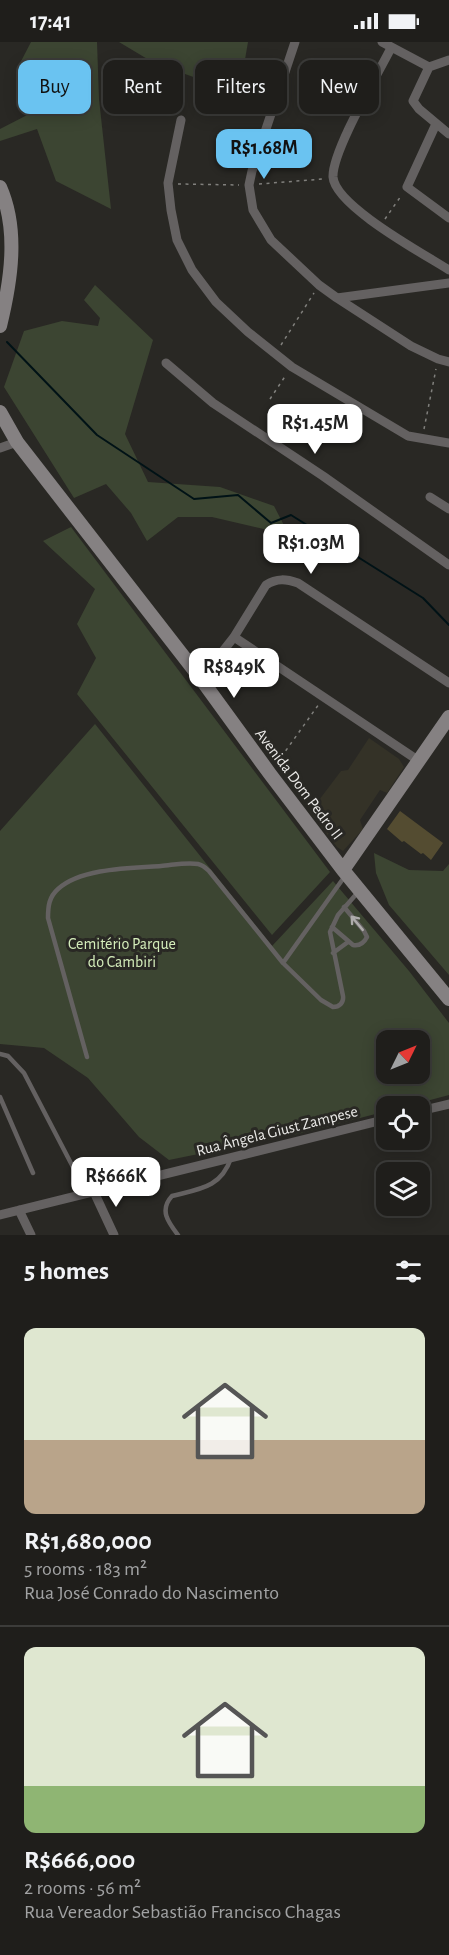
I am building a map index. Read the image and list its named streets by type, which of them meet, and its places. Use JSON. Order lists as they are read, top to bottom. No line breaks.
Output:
{"streets":{"street":["Avenida Dom Pedro II","Rua Ângela Giust Zampese"]},"parks":["Cemitério Parque do Cambiri"],"north":"top right","page":{"status":"17:41","chip":["Buy","Rent","Filters","New"],"price":["R$1.68M","R$1.45M","R$1.03M","R$849K","R$666K"],"heading":"5 homes","list":[{"name":"R$1,680,000","note":"5 rooms · 183 m² · Rua José Conrado do Nascimento"},{"name":"R$666,000","note":"2 rooms · 56 m² · Rua Vereador Sebastião Francisco Chagas"}]}}
